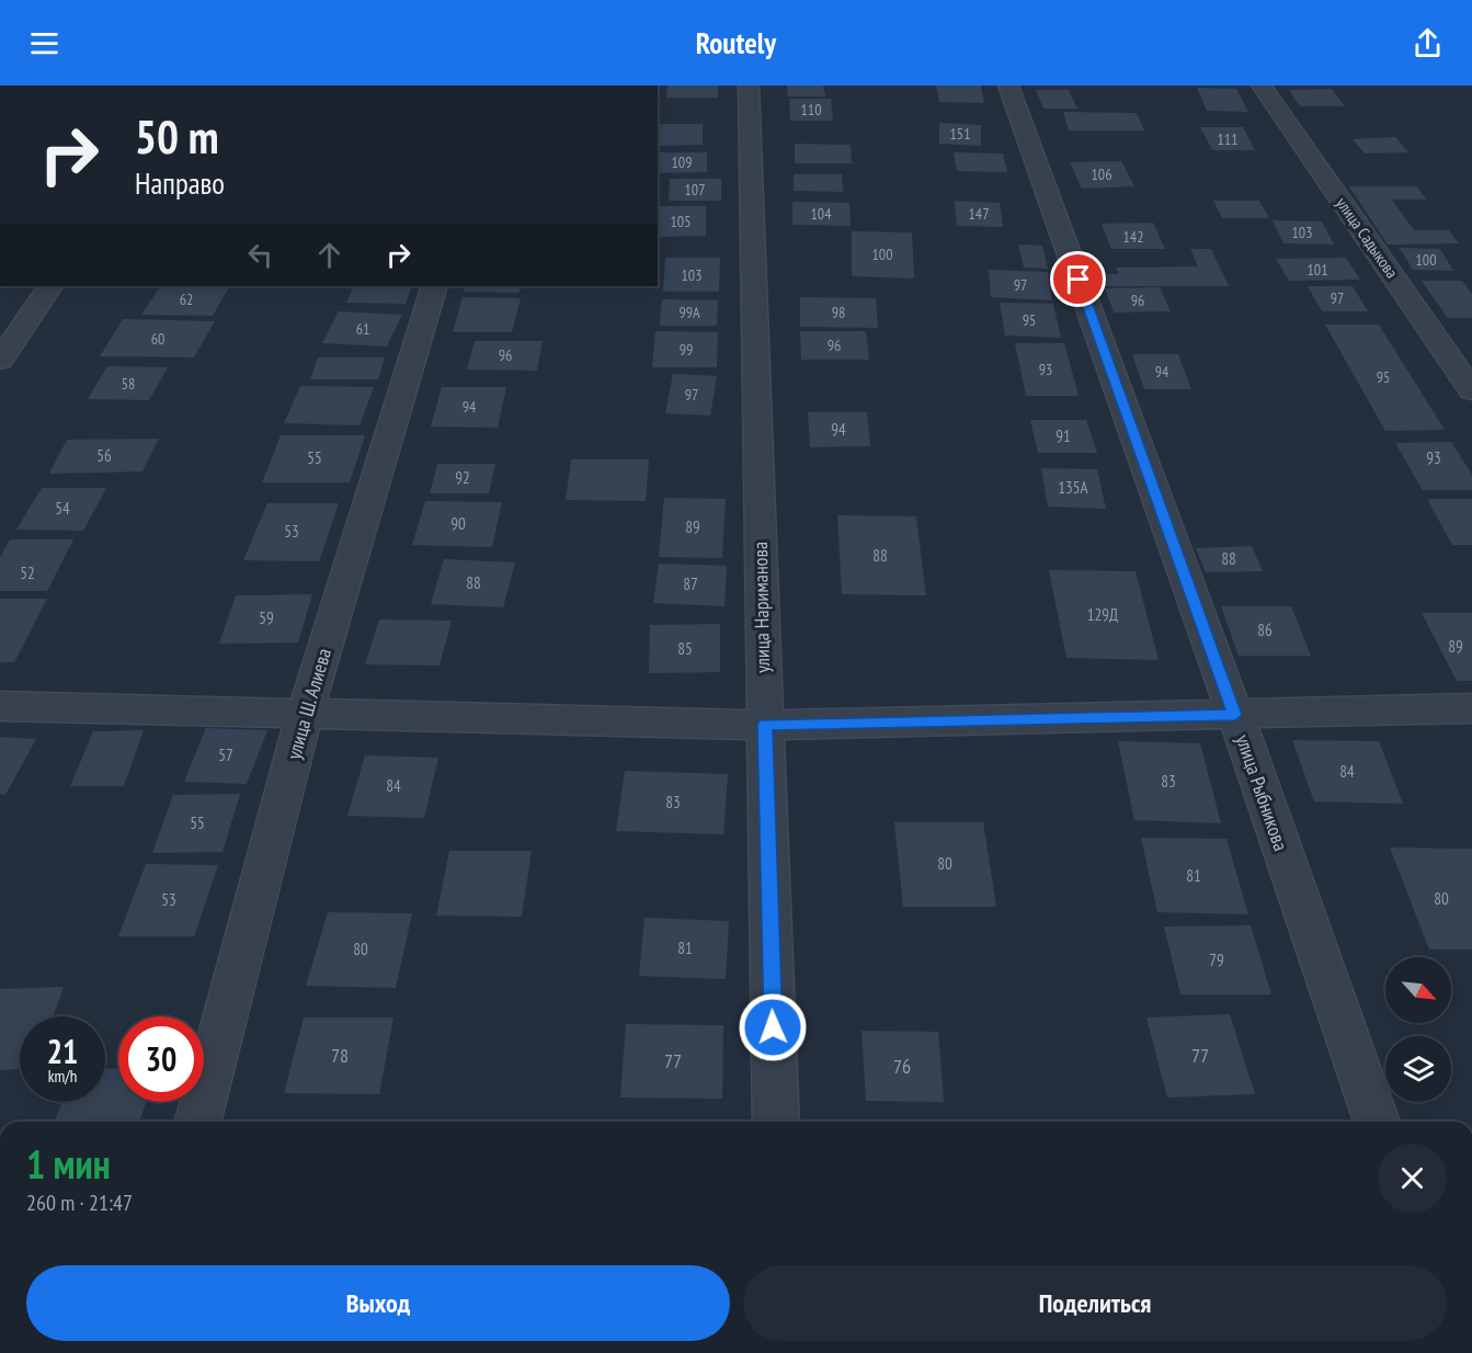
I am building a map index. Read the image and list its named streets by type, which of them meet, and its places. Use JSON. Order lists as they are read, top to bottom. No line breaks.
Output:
{"streets":{"street":["улица Садыкова","улица Нариманова","улица Ш. Алиева","улица Рыбникова"]},"house_numbers":["110","151","111","109","106","107","104","147","105","103","142","100","100","101","103","97","97","62","96","99А","98","95","61","60","96","99","96","93","94","95","58","97","94","94","91","56","55","93","92","135А","54","90","89","53","88","88","52","88","87","129Д","59","86","89","85","57","84","83","84","83","55","80","81","80","53","81","80","79","78","77","77","76"],"north":"bottom right","page":{"header":"Routely","turn":["50 m","Направо"],"speed":"21 km/h","limit":"30","heading":["1 мин","260 m · 21:47"],"buttons":["Выход","Поделиться"]}}
